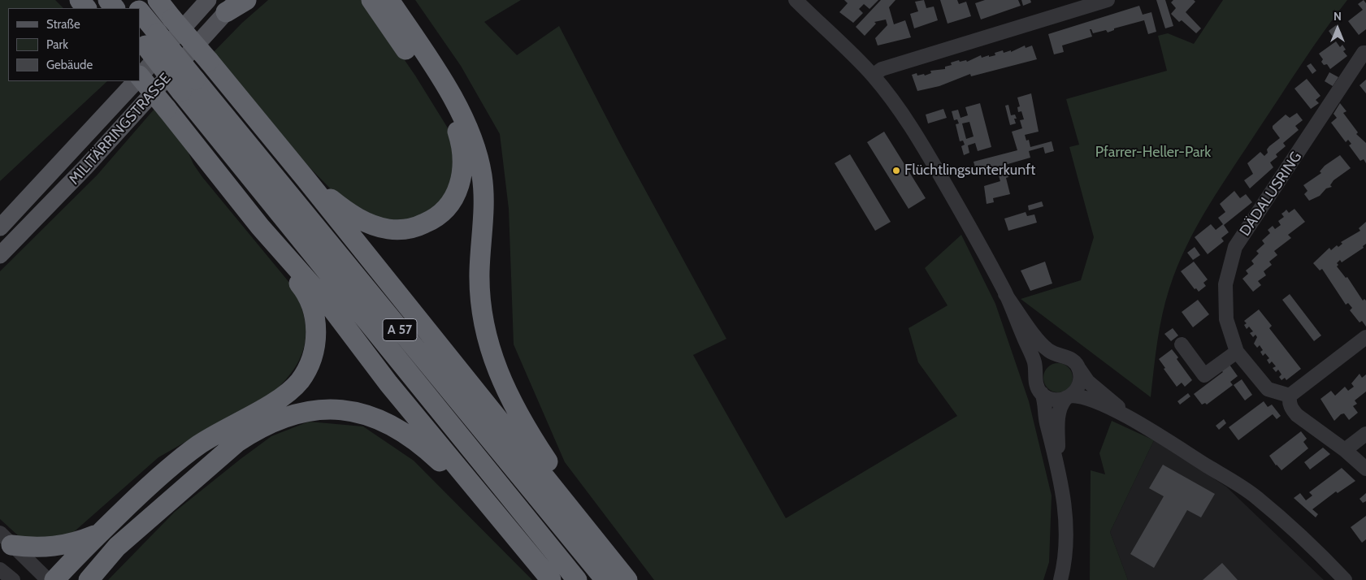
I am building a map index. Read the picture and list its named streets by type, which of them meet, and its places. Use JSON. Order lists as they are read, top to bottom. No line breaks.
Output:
{"streets":{"highway":["A 57"],"main road":["MILITÄRRINGSTRASSE"],"street":["DÄDALUSRING"]},"parks":["Pfarrer-Heller-Park"],"places":["Flüchtlingsunterkunft"],"legend":["Straße","Park","Gebäude"],"north":"top"}
